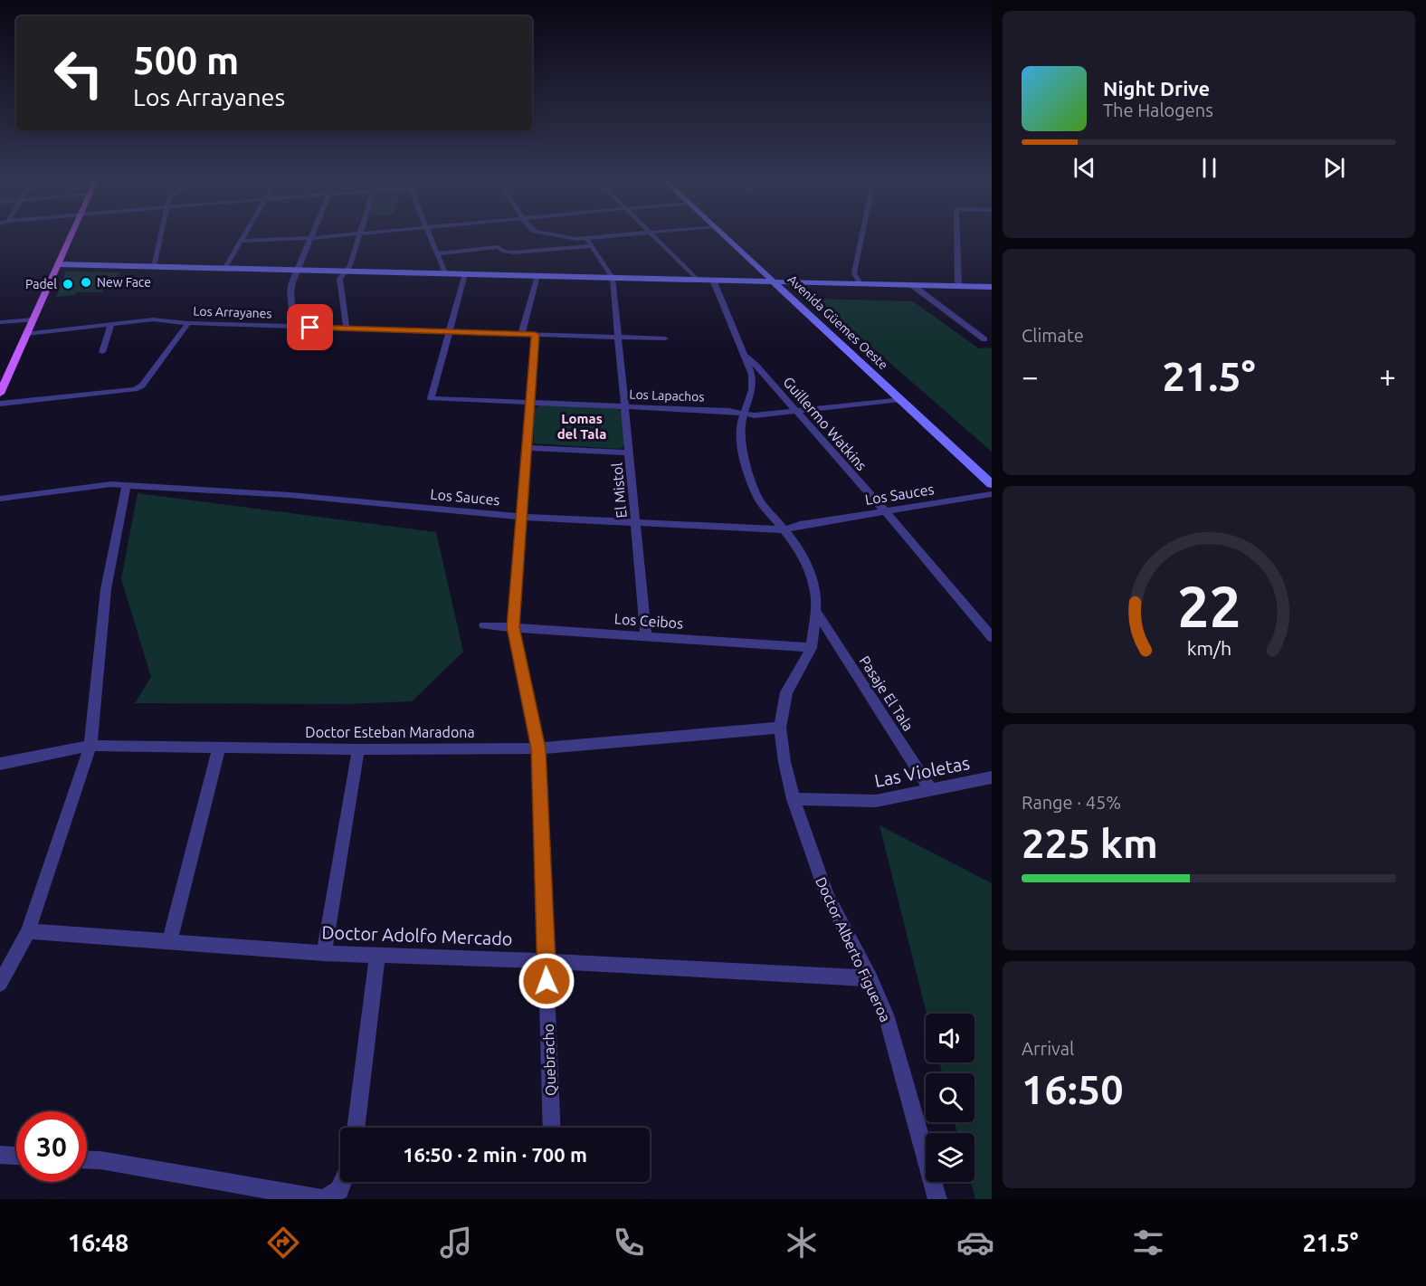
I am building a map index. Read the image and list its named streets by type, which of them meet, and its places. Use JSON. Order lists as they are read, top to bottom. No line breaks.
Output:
{"streets":{"main road":["Avenida Güemes Oeste"],"street":["Los Arrayanes","Los Lapachos","Guillermo Watkins","El Mistol","Los Sauces","Los Ceibos","Pasaje El Tala","Doctor Esteban Maradona","Las Violetas","Doctor Adolfo Mercado","Doctor Alberto Figueroa","Quebracho"]},"crossings":[["Los Arrayanes","Los Lapachos"],["Los Arrayanes","El Mistol"],["Los Arrayanes","Quebracho"],["Avenida Güemes Oeste","Los Lapachos"],["Los Lapachos","Guillermo Watkins"],["Los Lapachos","El Mistol"],["Los Lapachos","Doctor Alberto Figueroa"],["Los Lapachos","Quebracho"],["Guillermo Watkins","Los Sauces"],["Guillermo Watkins","Doctor Alberto Figueroa"],["El Mistol","Los Sauces"],["El Mistol","Los Ceibos"],["Los Sauces","Doctor Alberto Figueroa"],["Los Sauces","Quebracho"],["Los Ceibos","Doctor Alberto Figueroa"],["Los Ceibos","Quebracho"],["Pasaje El Tala","Las Violetas"],["Pasaje El Tala","Doctor Alberto Figueroa"],["Doctor Esteban Maradona","Doctor Alberto Figueroa"],["Doctor Esteban Maradona","Quebracho"],["Las Violetas","Doctor Alberto Figueroa"],["Doctor Adolfo Mercado","Doctor Alberto Figueroa"],["Doctor Adolfo Mercado","Quebracho"]],"districts":["Lomas del Tala"],"places":["New Face","Padel"],"page":{"turn":["500 m","Los Arrayanes"],"song":["Night Drive","The Halogens"],"tile":["Climate",["Range · 45%","225 km"],["Arrival","16:50"]],"heat":["−","21.5°","+"],"limit":"30","trip":"16:50 · 2 min · 700 m","tabs":["16:48","21.5°"],"gauge":["22","km/h"]}}
